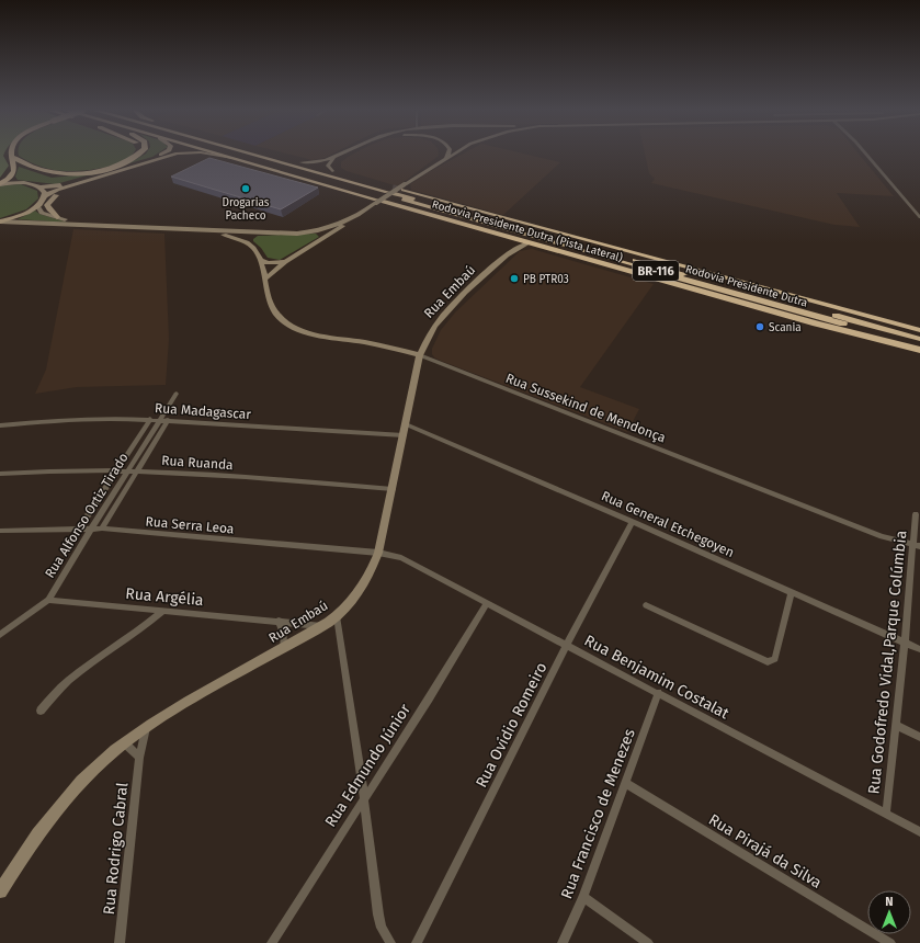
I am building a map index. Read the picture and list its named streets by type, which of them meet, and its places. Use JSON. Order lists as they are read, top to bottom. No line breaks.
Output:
{"streets":{"highway":["Rodovia Presidente Dutra (Pista Lateral)","BR-116","Rodovia Presidente Dutra"],"street":["Rua Embaú","Rua Sussekind de Mendonça","Rua Madagascar","Rua Ruanda","Rua Alfonso Ortiz Tirado","Rua General Etchegoyen","Rua Serra Leoa","Rua Argélia","Rua Godofredo Vidal,Parque Colúmbia","Rua Benjamim Costalat","Rua Ovídio Romeiro","Rua Edmundo Júnior","Rua Francisco de Menezes","Rua Rodrigo Cabral","Rua Pirajá da Silva"]},"crossings":[["Rodovia Presidente Dutra (Pista Lateral)","Rodovia Presidente Dutra"],["Rodovia Presidente Dutra (Pista Lateral)","Rua Embaú"],["Rua Embaú","Rua Sussekind de Mendonça"],["Rua Embaú","Rua Madagascar"],["Rua Embaú","Rua Ruanda"],["Rua Embaú","Rua General Etchegoyen"],["Rua Embaú","Rua Serra Leoa"],["Rua Embaú","Rua Argélia"],["Rua Embaú","Rua Benjamim Costalat"],["Rua Embaú","Rua Rodrigo Cabral"],["Rua Sussekind de Mendonça","Rua Godofredo Vidal,Parque Colúmbia"],["Rua Madagascar","Rua Alfonso Ortiz Tirado"],["Rua Ruanda","Rua Alfonso Ortiz Tirado"],["Rua Alfonso Ortiz Tirado","Rua Serra Leoa"],["Rua Alfonso Ortiz Tirado","Rua Argélia"],["Rua General Etchegoyen","Rua Godofredo Vidal,Parque Colúmbia"],["Rua General Etchegoyen","Rua Ovídio Romeiro"],["Rua Serra Leoa","Rua Benjamim Costalat"],["Rua Godofredo Vidal,Parque Colúmbia","Rua Benjamim Costalat"],["Rua Benjamim Costalat","Rua Ovídio Romeiro"],["Rua Benjamim Costalat","Rua Edmundo Júnior"],["Rua Benjamim Costalat","Rua Francisco de Menezes"],["Rua Francisco de Menezes","Rua Pirajá da Silva"]],"places":["Drogarias Pacheco","PB PTR03","Scania"],"north":"top"}
